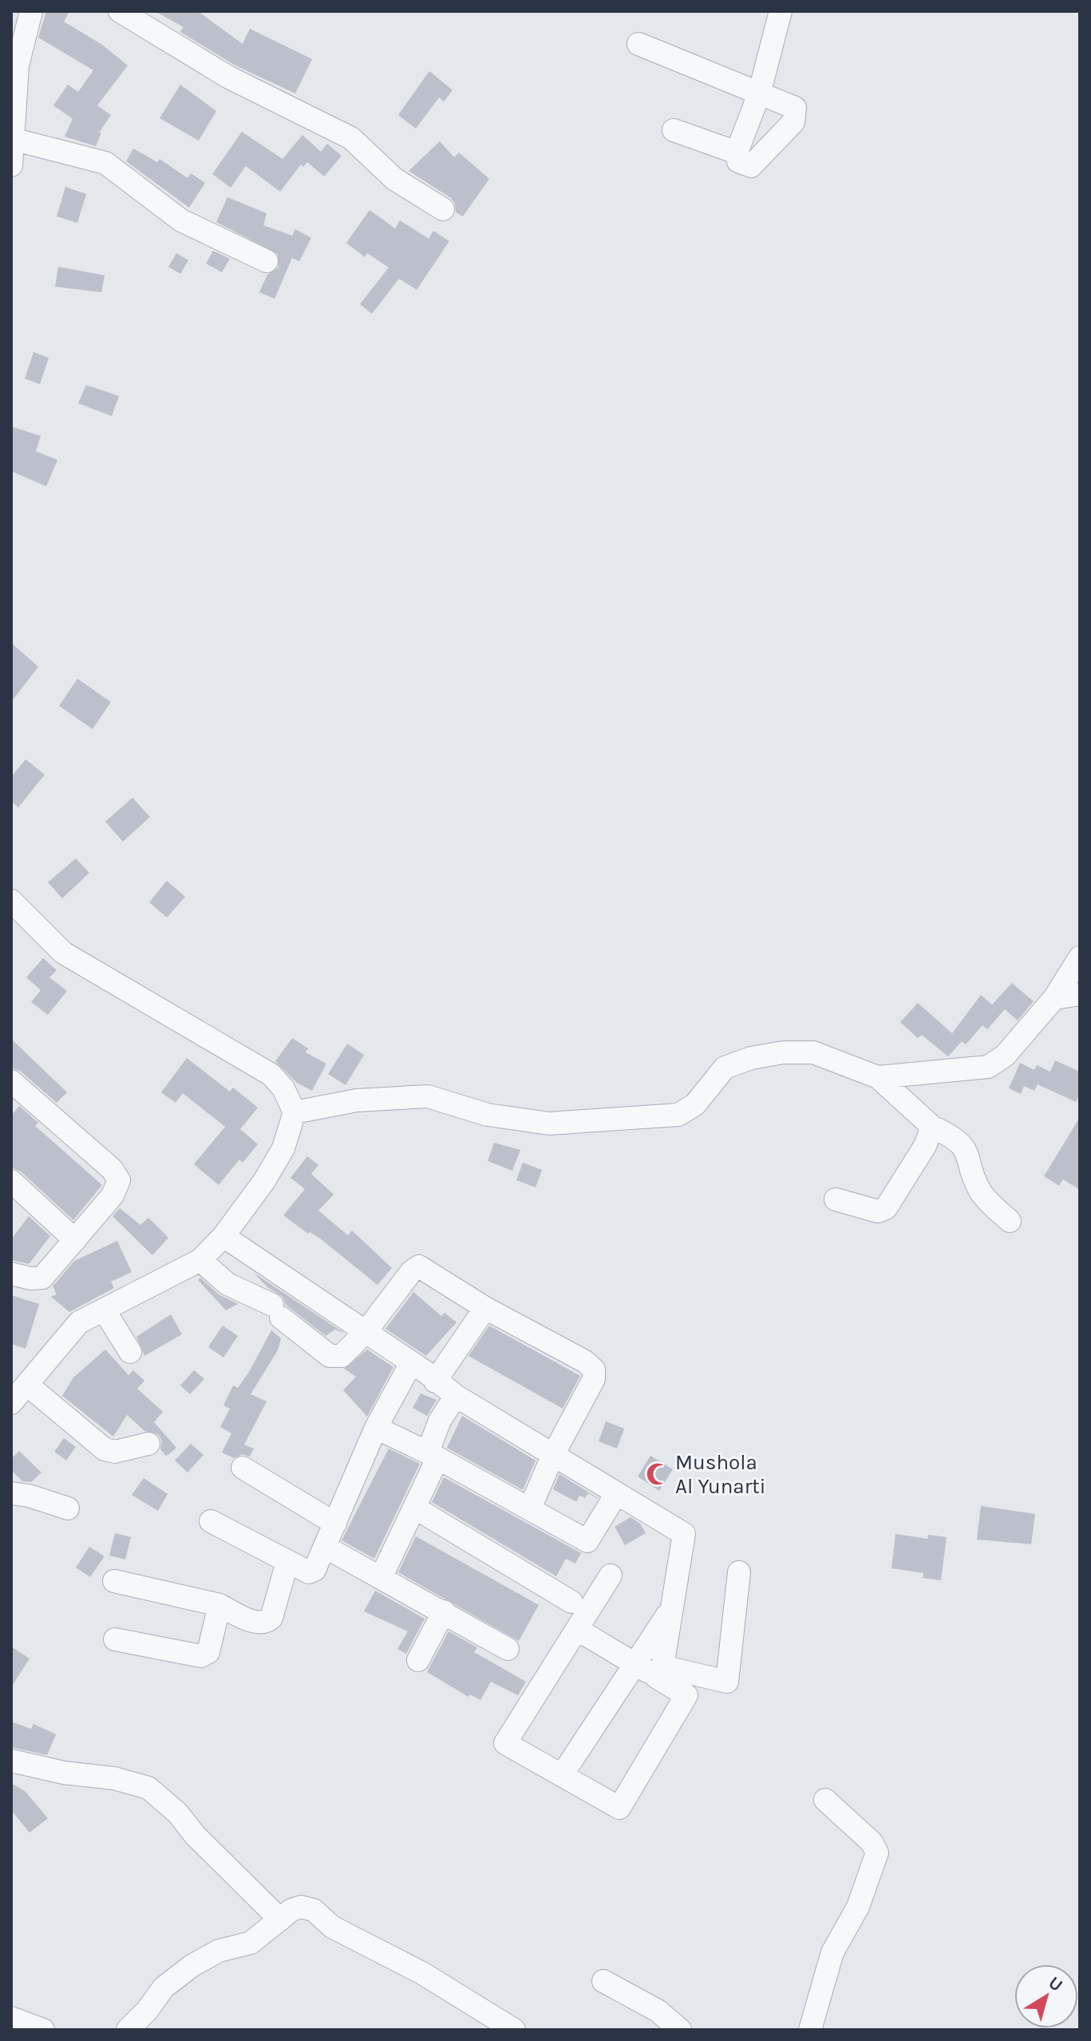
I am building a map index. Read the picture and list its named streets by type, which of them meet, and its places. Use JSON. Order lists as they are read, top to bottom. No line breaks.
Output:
{"places":{"mosque":["Mushola Al Yunarti"]},"north":"top right"}
